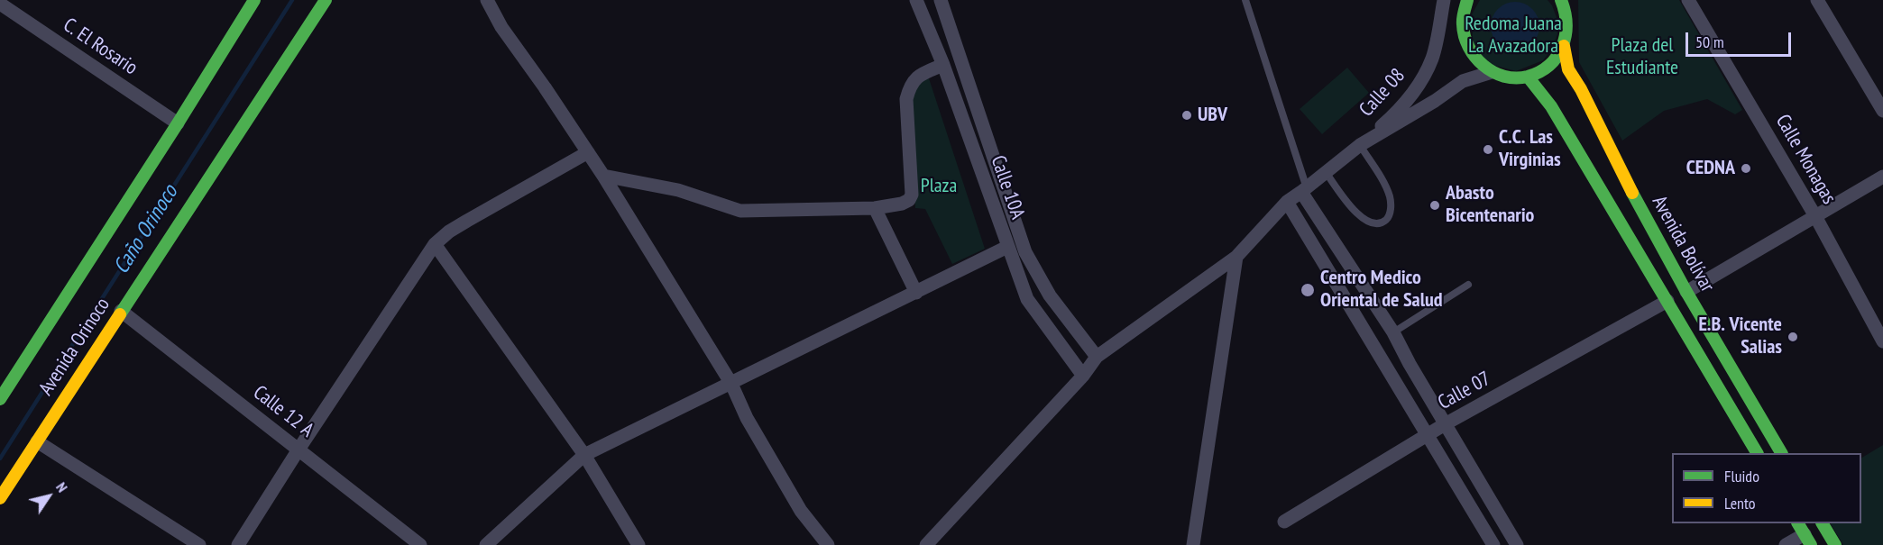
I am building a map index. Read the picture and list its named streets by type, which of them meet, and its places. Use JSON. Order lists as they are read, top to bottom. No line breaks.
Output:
{"streets":{"street":["C. El Rosario","Calle 08","Calle Monagas","Calle 10A","Avenida Bolívar","Avenida Orinoco","Calle 07","Calle 12 A"]},"crossings":[["C. El Rosario","Avenida Orinoco"],["Avenida Bolívar","Calle 07"],["Avenida Orinoco","Calle 12 A"]],"water":["Caño Orinoco"],"parks":["Redoma Juana La Avazadora","Plaza del Estudiante","Plaza"],"places":["UBV","C.C. Las Virginias","CEDNA","Abasto Bicentenario","Centro Medico Oriental de Salud","E.B. Vicente Salias"],"legend":["Fluido","Lento"],"scale_bar":"50 m","north":"top right"}
